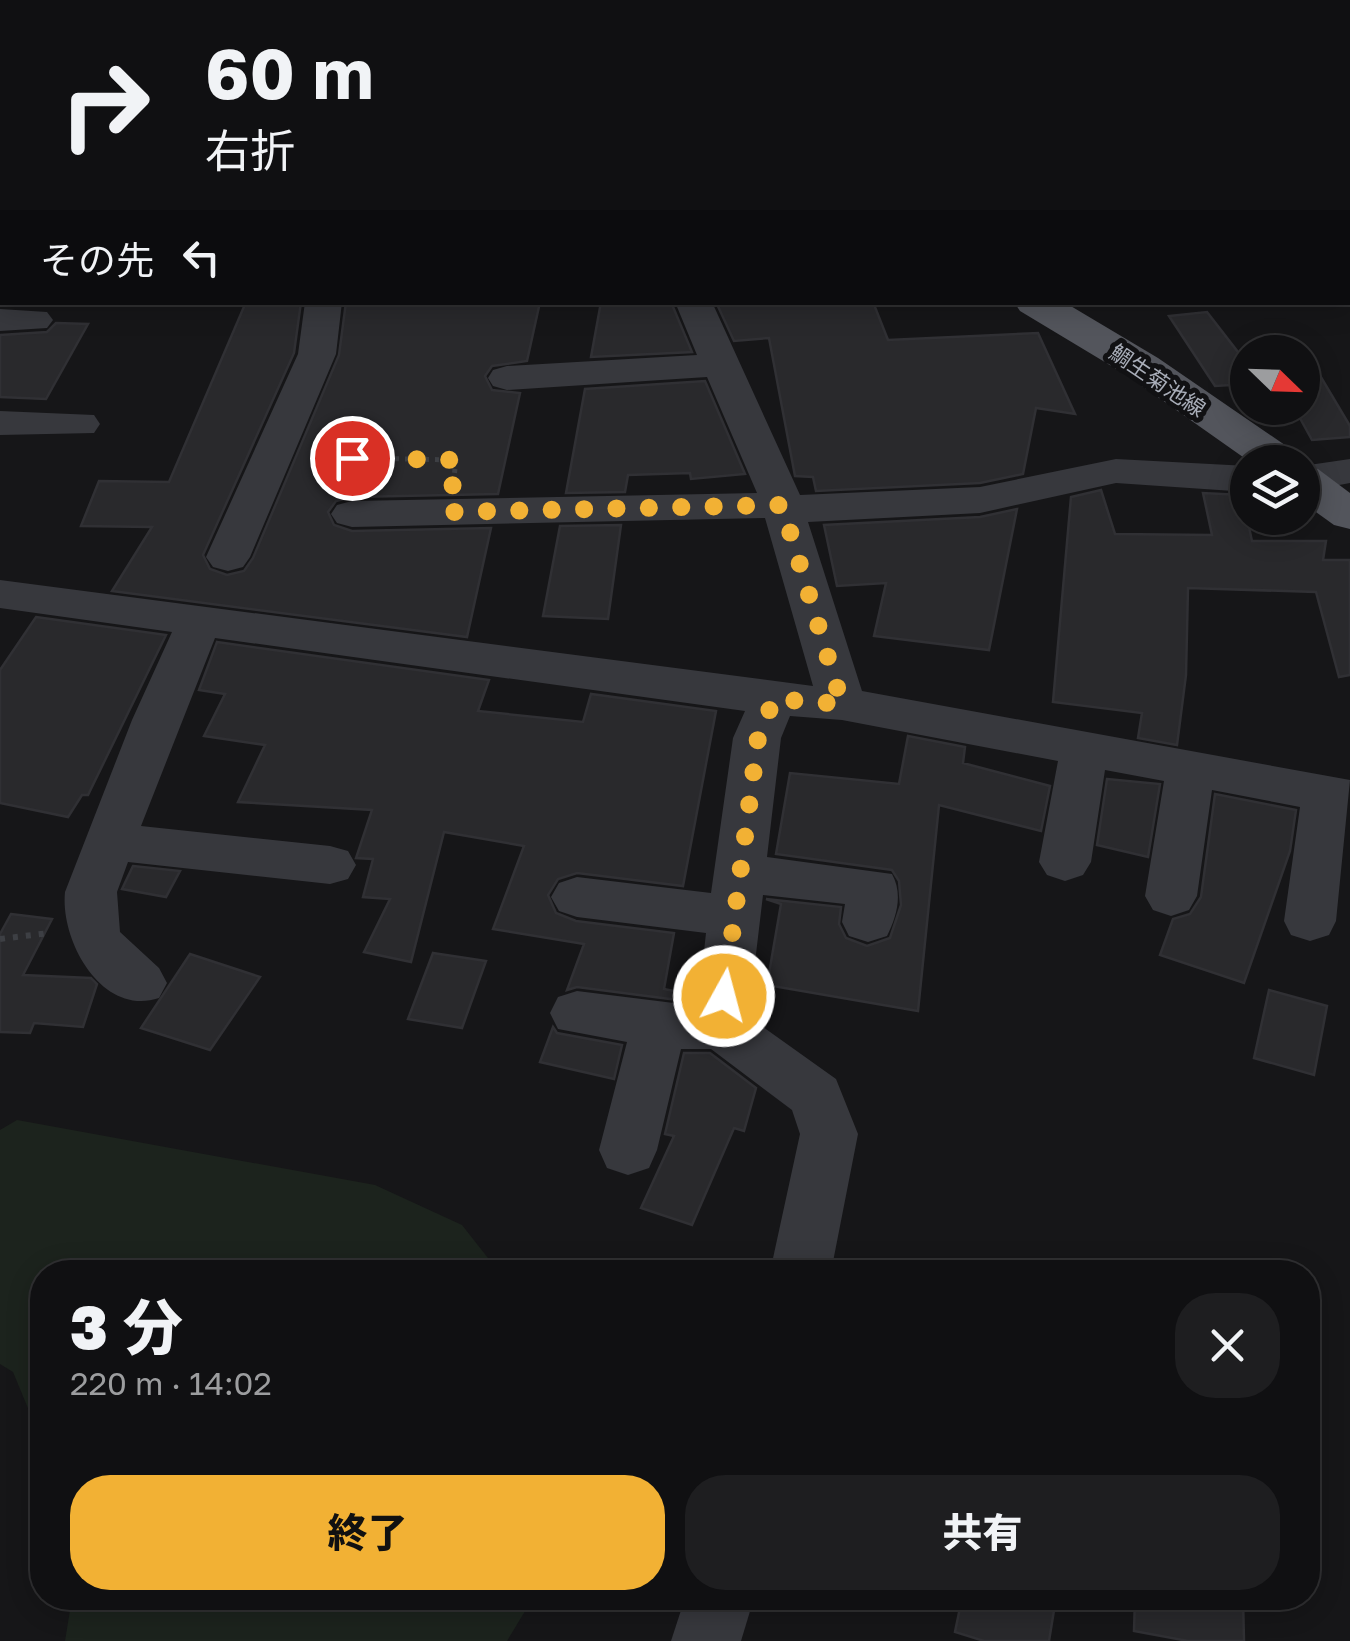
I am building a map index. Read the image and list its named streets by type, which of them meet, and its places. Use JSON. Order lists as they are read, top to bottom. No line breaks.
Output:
{"streets":{"main road":["鯛生菊池線"]},"north":"bottom right","page":{"turn":["60 m","右折"],"then":"その先","heading":["3 分","220 m · 14:02"],"buttons":["終了","共有"]}}
